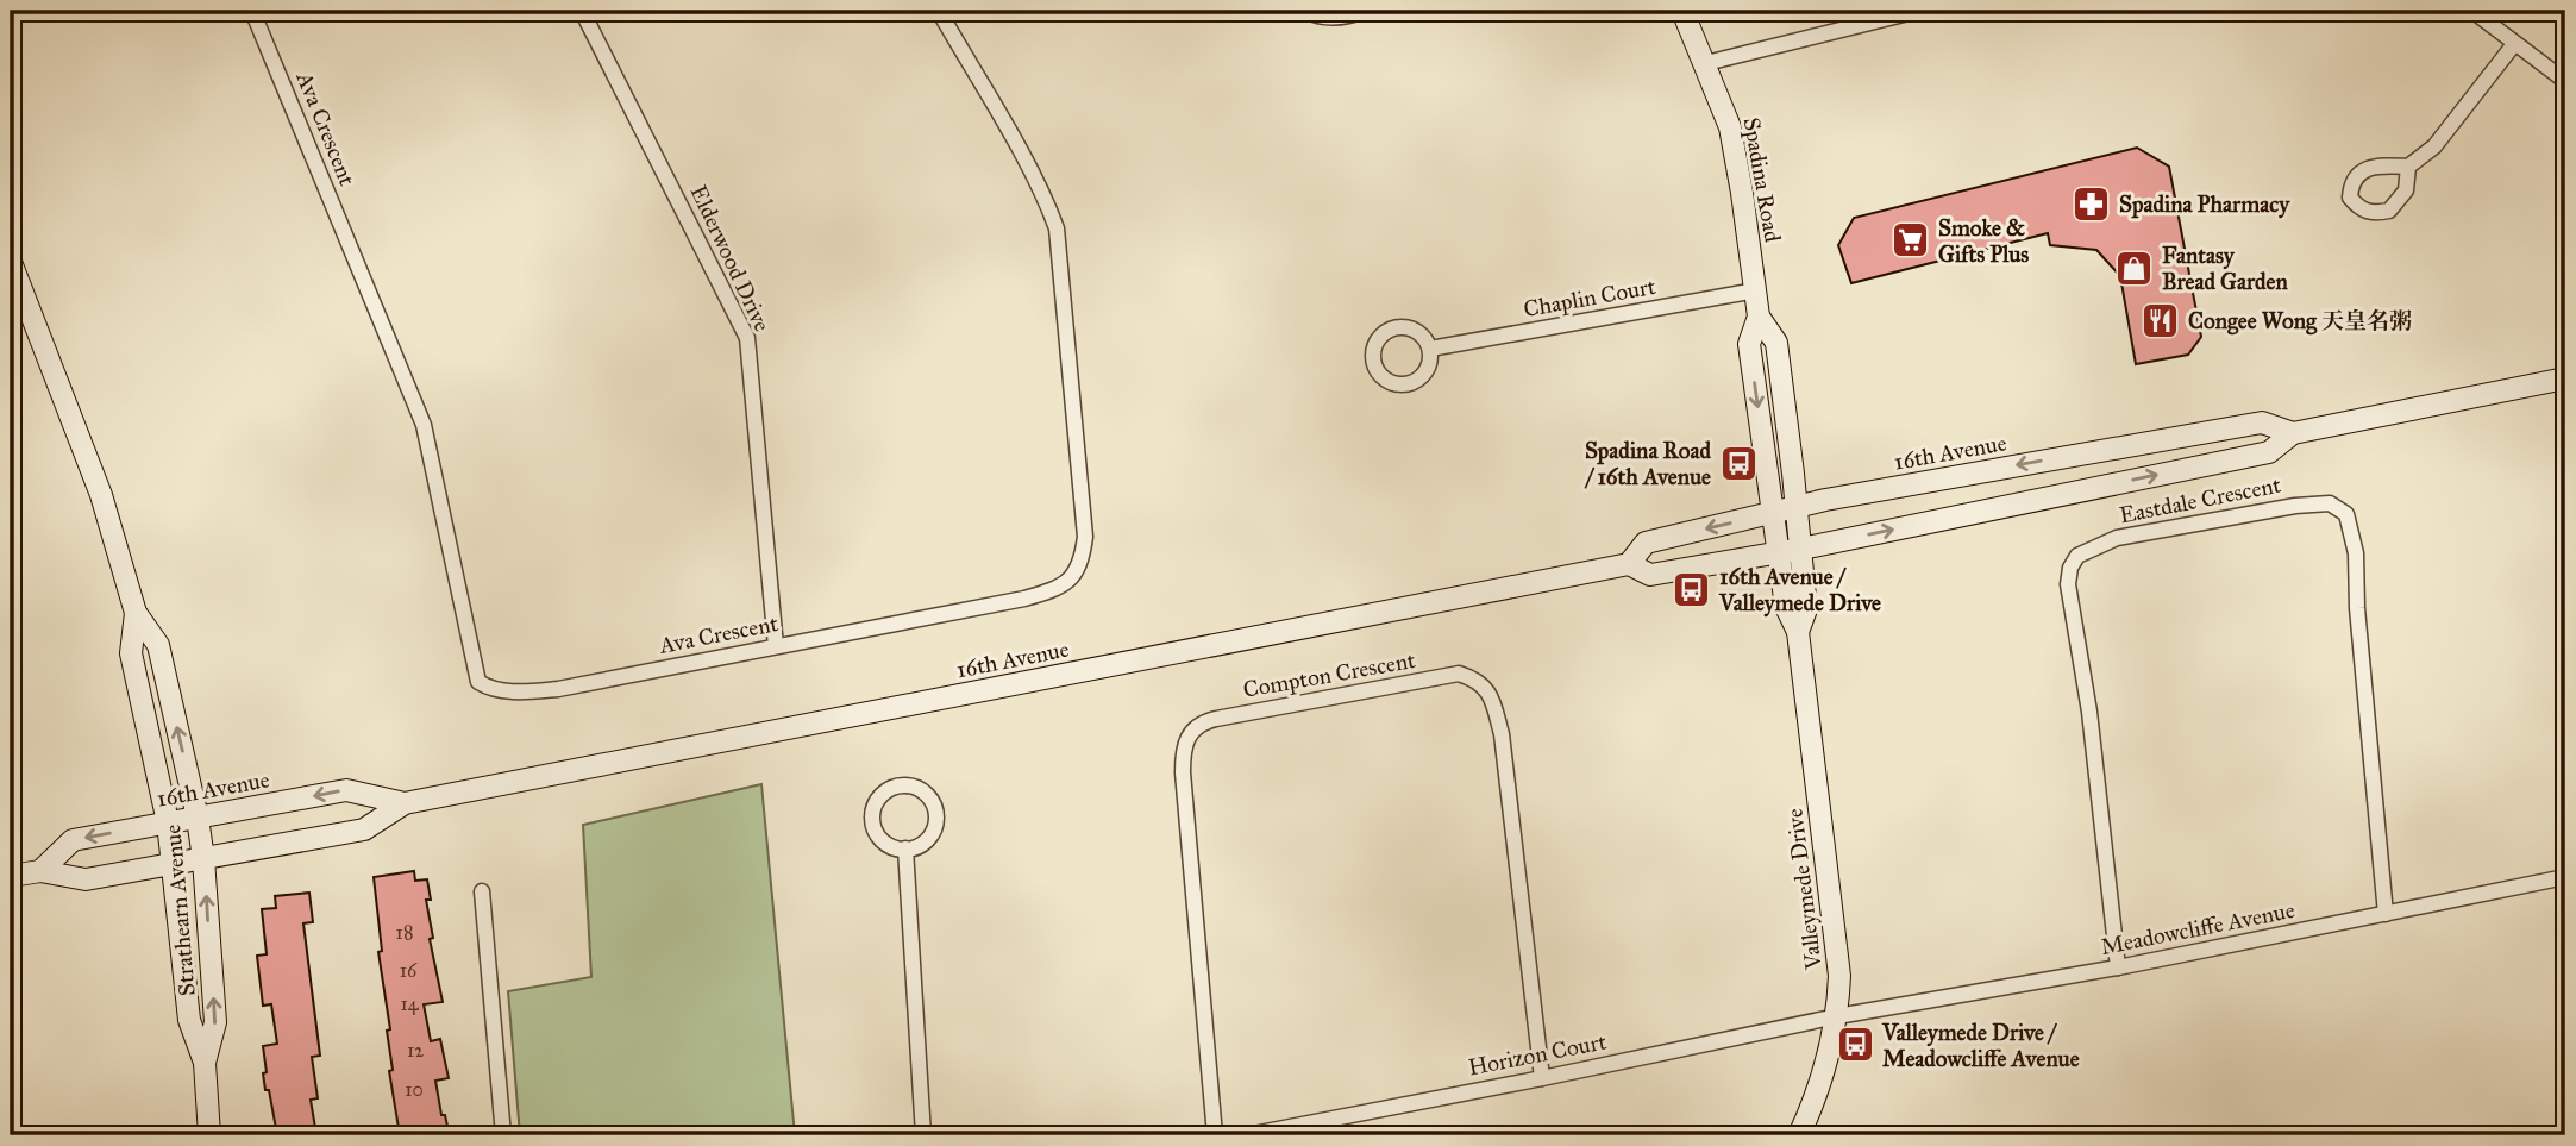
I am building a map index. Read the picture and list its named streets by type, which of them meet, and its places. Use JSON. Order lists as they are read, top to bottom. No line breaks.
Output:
{"streets":{"main road":["Spadina Road","16th Avenue","Valleymede Drive","Strathearn Avenue"],"street":["Ava Crescent","Elderwood Drive","Chaplin Court","Eastdale Crescent","Compton Crescent","Meadowcliffe Avenue","Horizon Court"]},"crossings":[["Ava Crescent","Elderwood Drive"],["Spadina Road","Chaplin Court"],["Spadina Road","16th Avenue"],["Spadina Road","Valleymede Drive"],["16th Avenue","Valleymede Drive"],["16th Avenue","Strathearn Avenue"],["Eastdale Crescent","Meadowcliffe Avenue"],["Compton Crescent","Horizon Court"],["Valleymede Drive","Meadowcliffe Avenue"],["Valleymede Drive","Horizon Court"],["Meadowcliffe Avenue","Horizon Court"]],"places":{"pharmacy":["Spadina Pharmacy"],"supermarket":["Smoke & Gifts Plus"],"shop":["Fantasy Bread Garden"],"restaurant":["Congee Wong 天皇名粥"],"bus stop":["Spadina Road / 16th Avenue","16th Avenue / Valleymede Drive","Valleymede Drive / Meadowcliffe Avenue"]},"house_numbers":["18","16","14","12","10"]}
